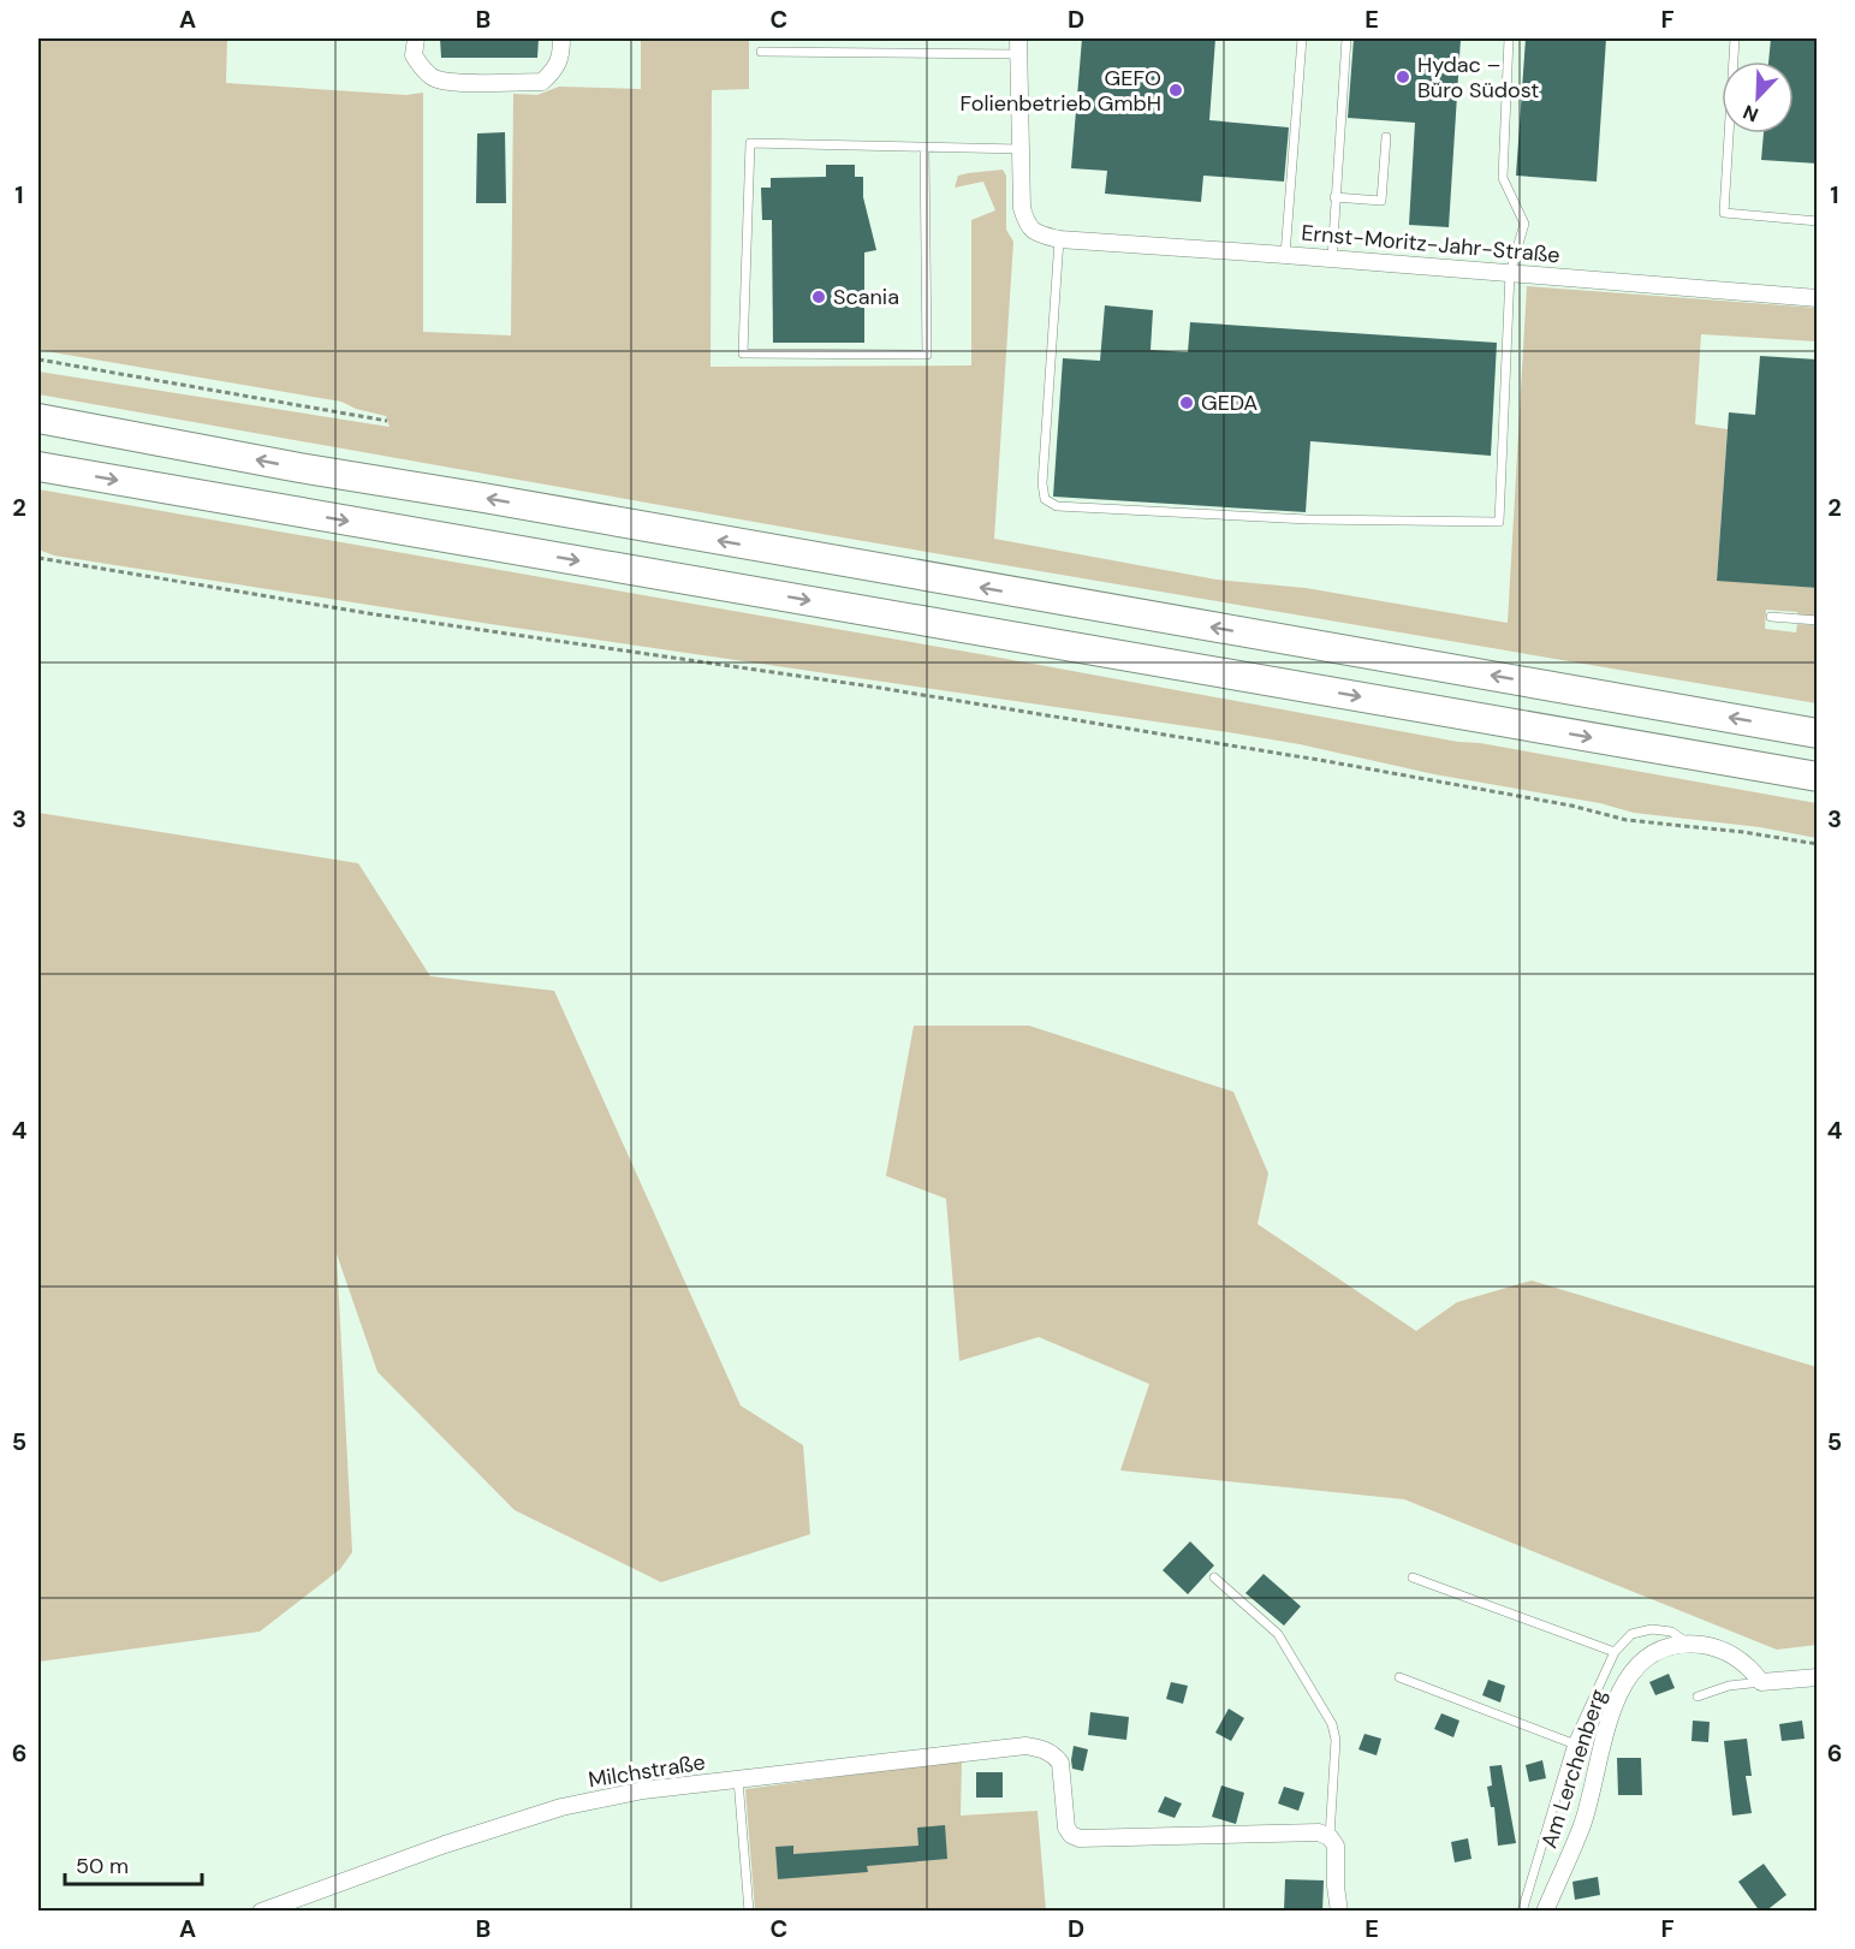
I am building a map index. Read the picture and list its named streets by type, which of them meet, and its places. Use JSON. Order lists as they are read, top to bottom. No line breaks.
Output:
{"streets":{"street":["Ernst-Moritz-Jahr-Straße","Am Lerchenberg","Milchstraße"]},"places":["Hydac – Büro Südost","GEFO Folienbetrieb GmbH","Scania","GEDA"],"scale_bar":"50 m","north":"bottom left","grid":{"columns":["A","B","C","D","E","F"],"rows":["1","2","3","4","5","6"]}}
